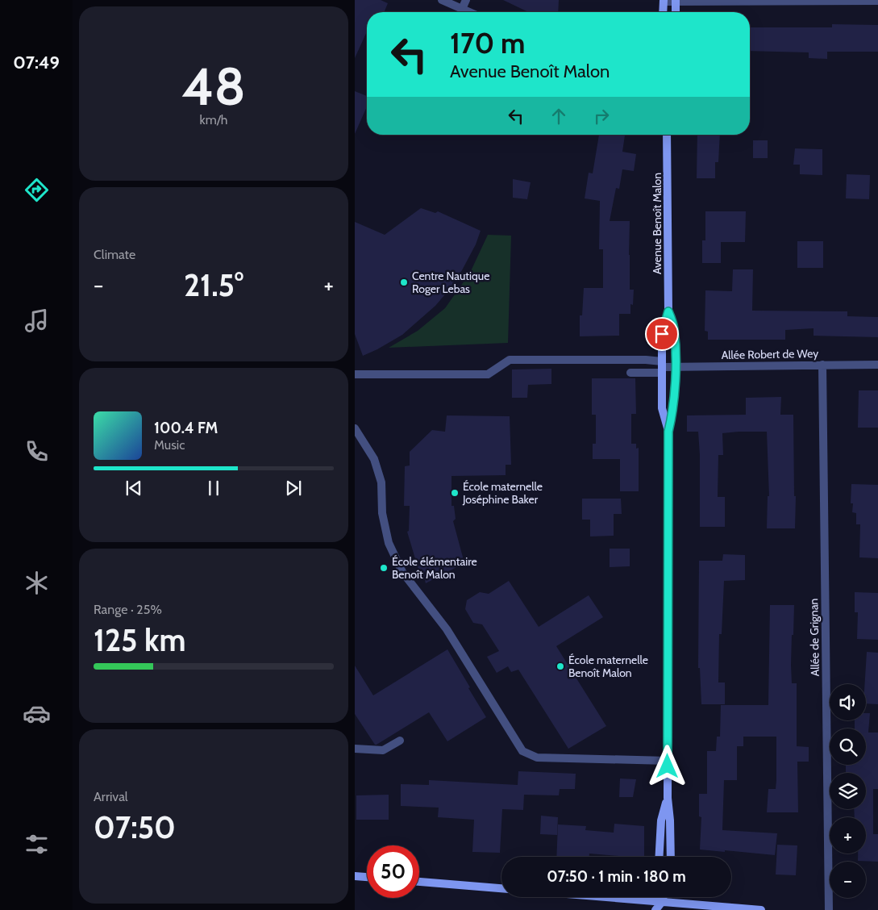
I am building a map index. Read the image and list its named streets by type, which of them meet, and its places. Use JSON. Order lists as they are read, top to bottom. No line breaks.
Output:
{"streets":{"main road":["Avenue Benoît Malon"],"street":["Allée Robert de Wey","Allée de Grignan"]},"crossings":[["Avenue Benoît Malon","Allée Robert de Wey"],["Allée Robert de Wey","Allée de Grignan"]],"places":["Centre Nautique Roger Lebas","École maternelle Joséphine Baker","École élémentaire Benoît Malon","École maternelle Benoît Malon"],"page":{"tabs":"07:49","tile":[["48","km/h"],"Climate",["Range · 25%","125 km"],["Arrival","07:50"]],"turn":["170 m","Avenue Benoît Malon"],"heat":["−","21.5°","+"],"song":["100.4 FM","Music"],"map_buttons":["+","−"],"limit":"50","trip":"07:50 · 1 min · 180 m"}}
